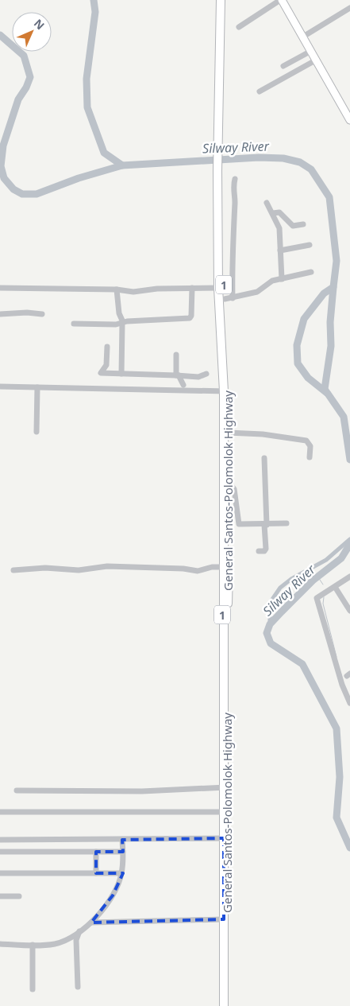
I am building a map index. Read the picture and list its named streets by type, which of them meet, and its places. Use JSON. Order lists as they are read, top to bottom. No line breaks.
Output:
{"streets":{"highway":["1","General Santos-Polomolok Highway"]},"crossings":[["1","General Santos-Polomolok Highway"]],"water":["Silway River"],"north":"top right"}
